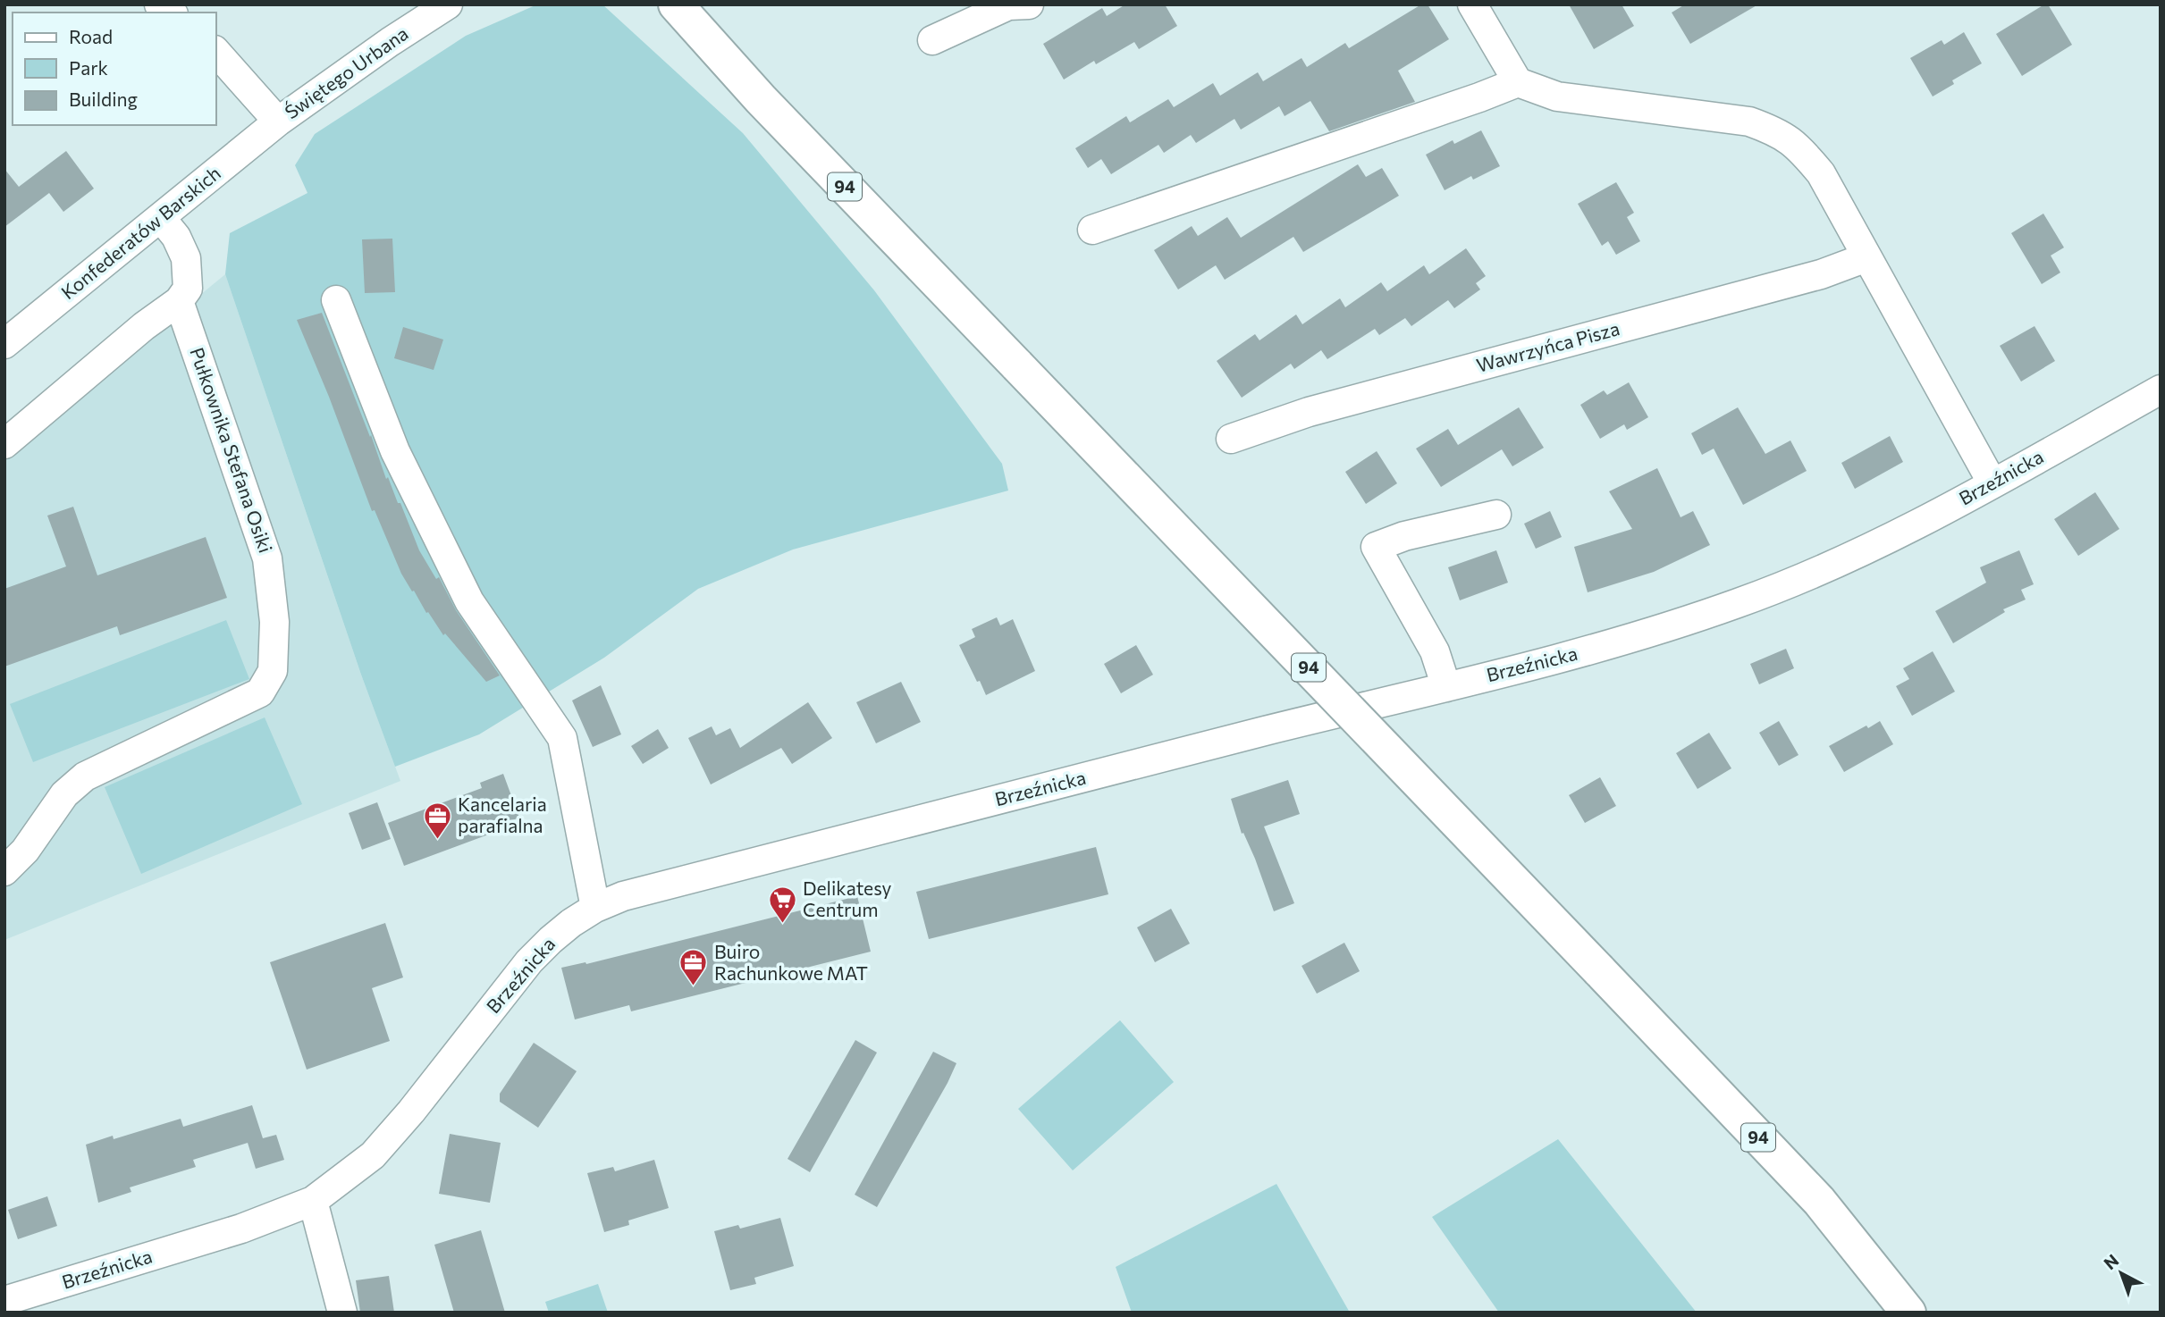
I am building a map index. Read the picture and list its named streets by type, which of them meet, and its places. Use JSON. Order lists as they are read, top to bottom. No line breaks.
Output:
{"streets":{"main road":["94"],"street":["Świętego Urbana","Konfederatów Barskich","Wawrzyńca Pisza","Pułkownika Stefana Osiki","Brzeźnicka"]},"crossings":[["Świętego Urbana","Konfederatów Barskich"]],"places":{"office":["Kancelaria parafialna","Buiro Rachunkowe MAT"],"supermarket":["Delikatesy Centrum"]},"legend":["Road","Park","Building"],"north":"top left"}
